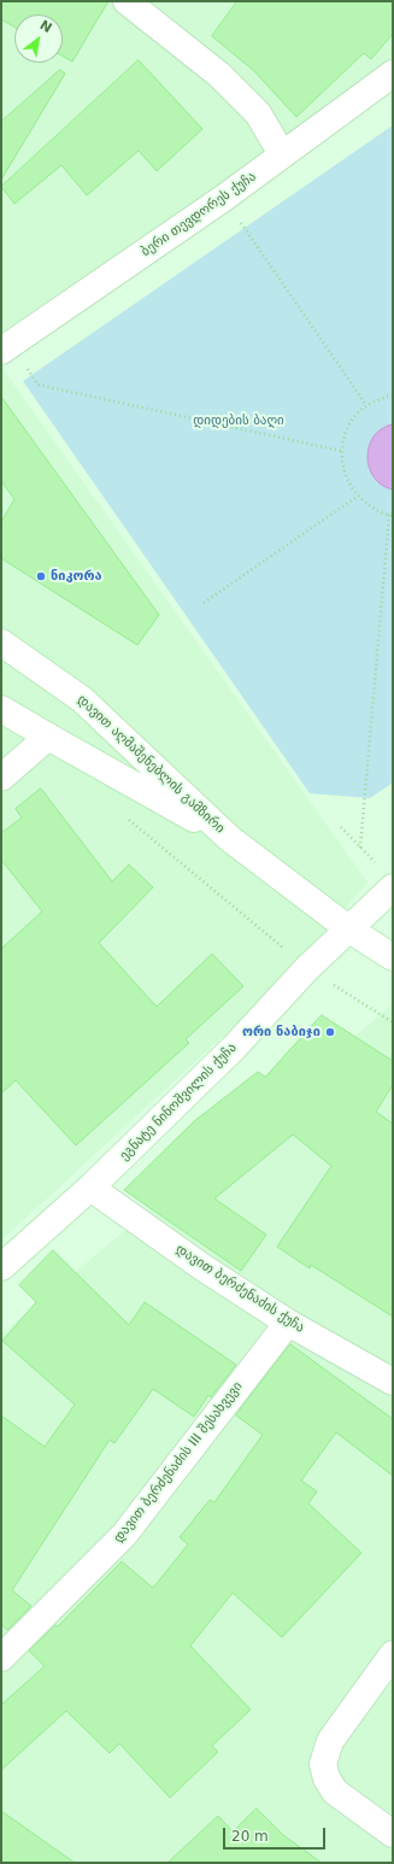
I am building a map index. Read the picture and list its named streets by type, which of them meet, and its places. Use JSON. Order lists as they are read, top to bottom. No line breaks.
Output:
{"streets":{"street":["ბერი თევდორეს ქუჩა","დავით აღმაშენებლის გამზირი","ეგნატე ნინოშვილის ქუჩა","დავით ბერძენაძის ქუჩა","დავით ბერძენაძის III შესახვევი"]},"crossings":[["დავით აღმაშენებლის გამზირი","ეგნატე ნინოშვილის ქუჩა"],["ეგნატე ნინოშვილის ქუჩა","დავით ბერძენაძის ქუჩა"],["დავით ბერძენაძის ქუჩა","დავით ბერძენაძის III შესახვევი"]],"parks":["დიდების ბაღი"],"places":["ნიკორა","ორი ნაბიჯი"],"scale_bar":"20 m","north":"top right"}
